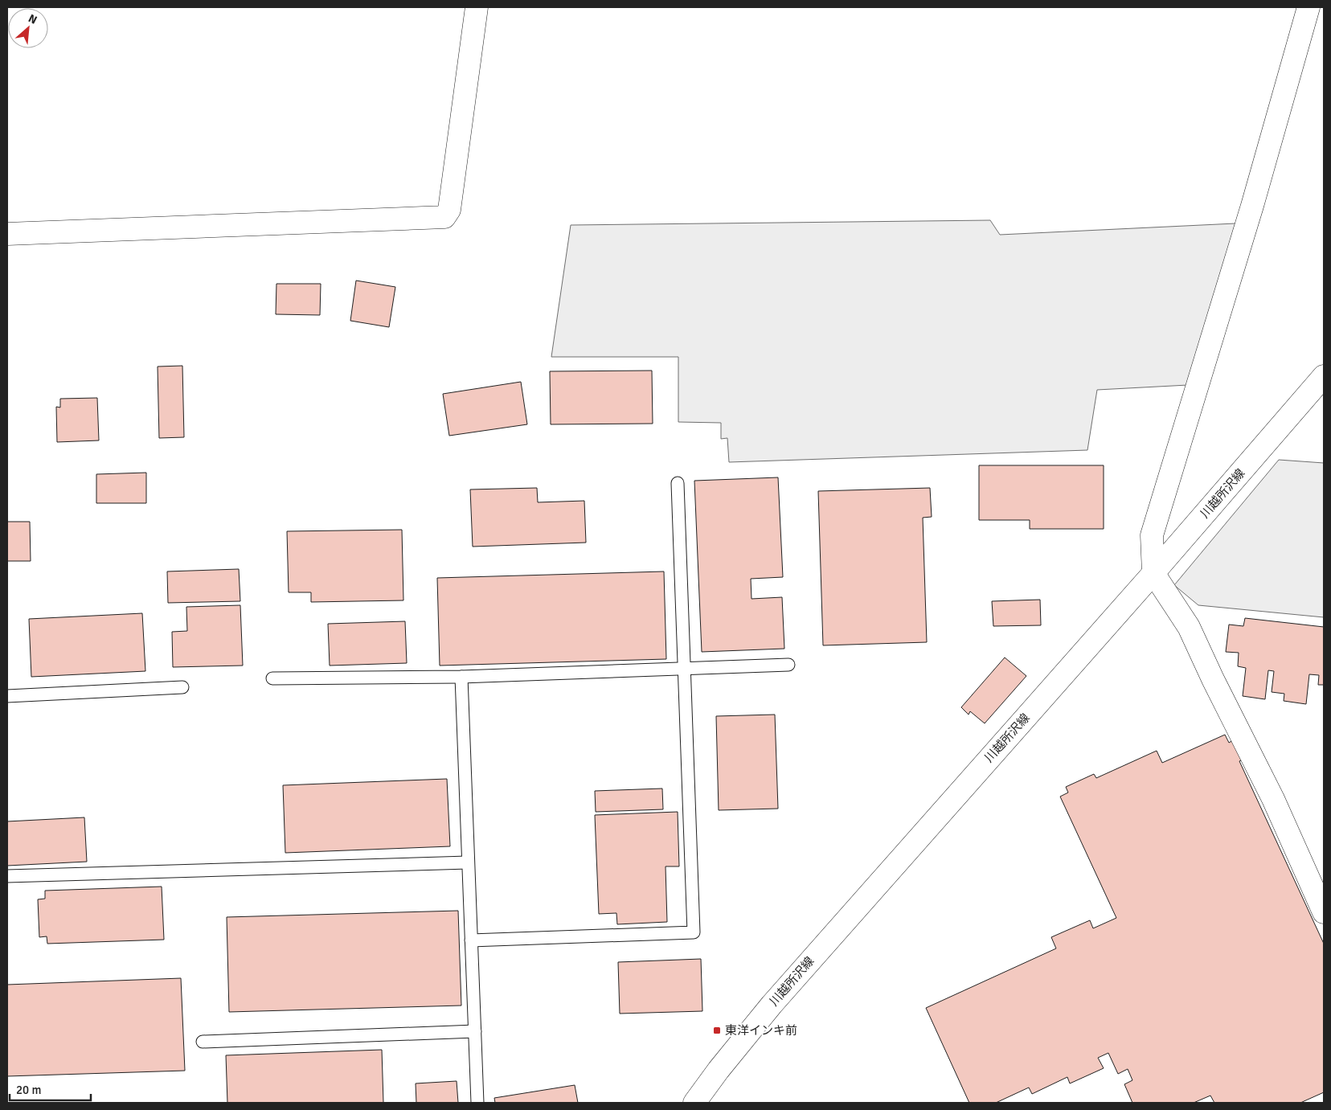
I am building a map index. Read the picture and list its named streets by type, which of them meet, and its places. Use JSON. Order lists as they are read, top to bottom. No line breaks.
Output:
{"streets":{"street":["川越所沢線"]},"places":{"transit":["東洋インキ前"]},"scale_bar":"20 m","north":"top right"}
